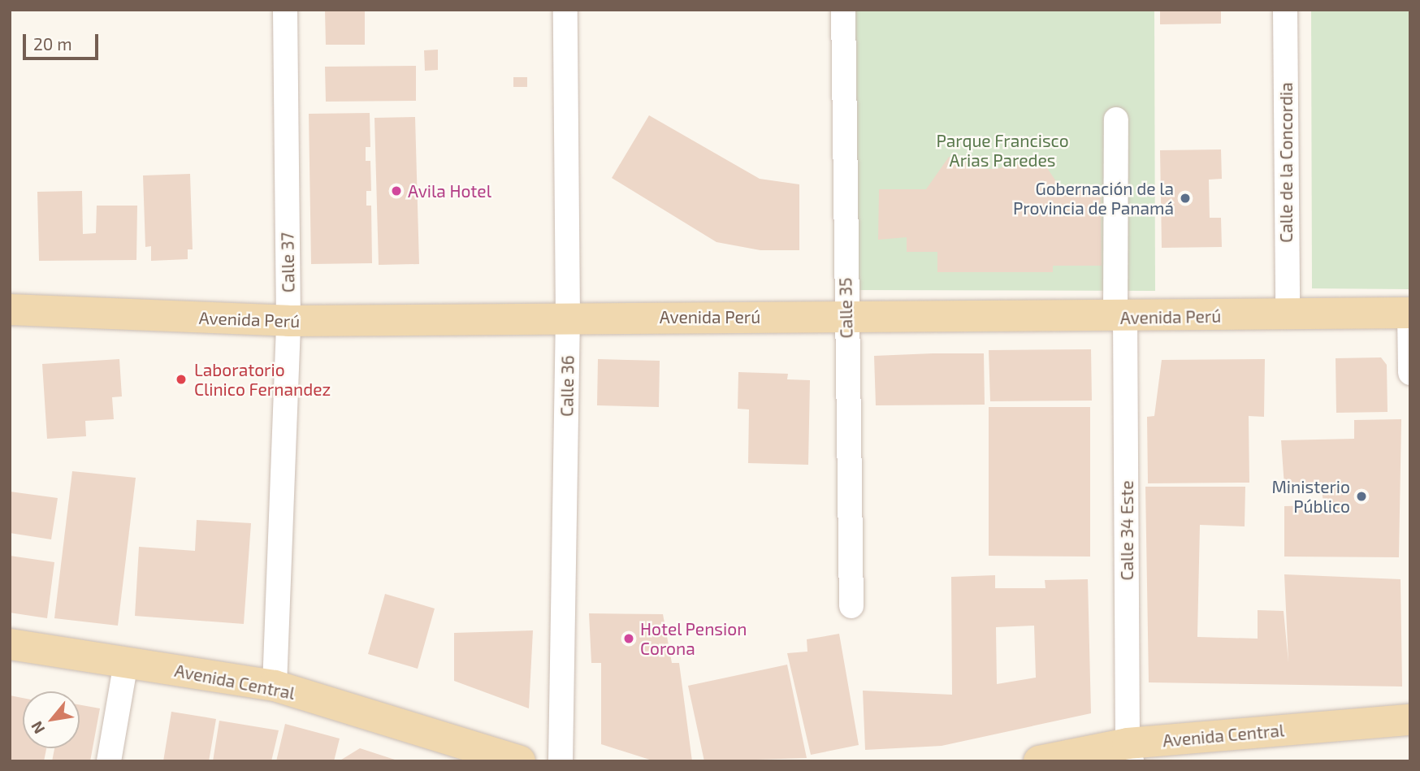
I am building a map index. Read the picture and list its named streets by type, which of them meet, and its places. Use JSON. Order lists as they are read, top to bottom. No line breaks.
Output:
{"streets":{"main road":["Avenida Perú","Avenida Central"],"street":["Calle de la Concordia","Calle 37","Calle 35","Calle 36","Calle 34 Este"]},"crossings":[["Calle de la Concordia","Avenida Perú"],["Calle 37","Avenida Perú"],["Calle 37","Avenida Central"],["Calle 35","Avenida Perú"],["Avenida Perú","Calle 36"],["Avenida Perú","Calle 34 Este"],["Calle 34 Este","Avenida Central"]],"parks":["Parque Francisco Arias Paredes"],"places":["Avila Hotel","Gobernación de la Provincia de Panamá","Laboratorio Clinico Fernandez","Ministerio Público","Hotel Pension Corona"],"scale_bar":"20 m","north":"bottom left"}
